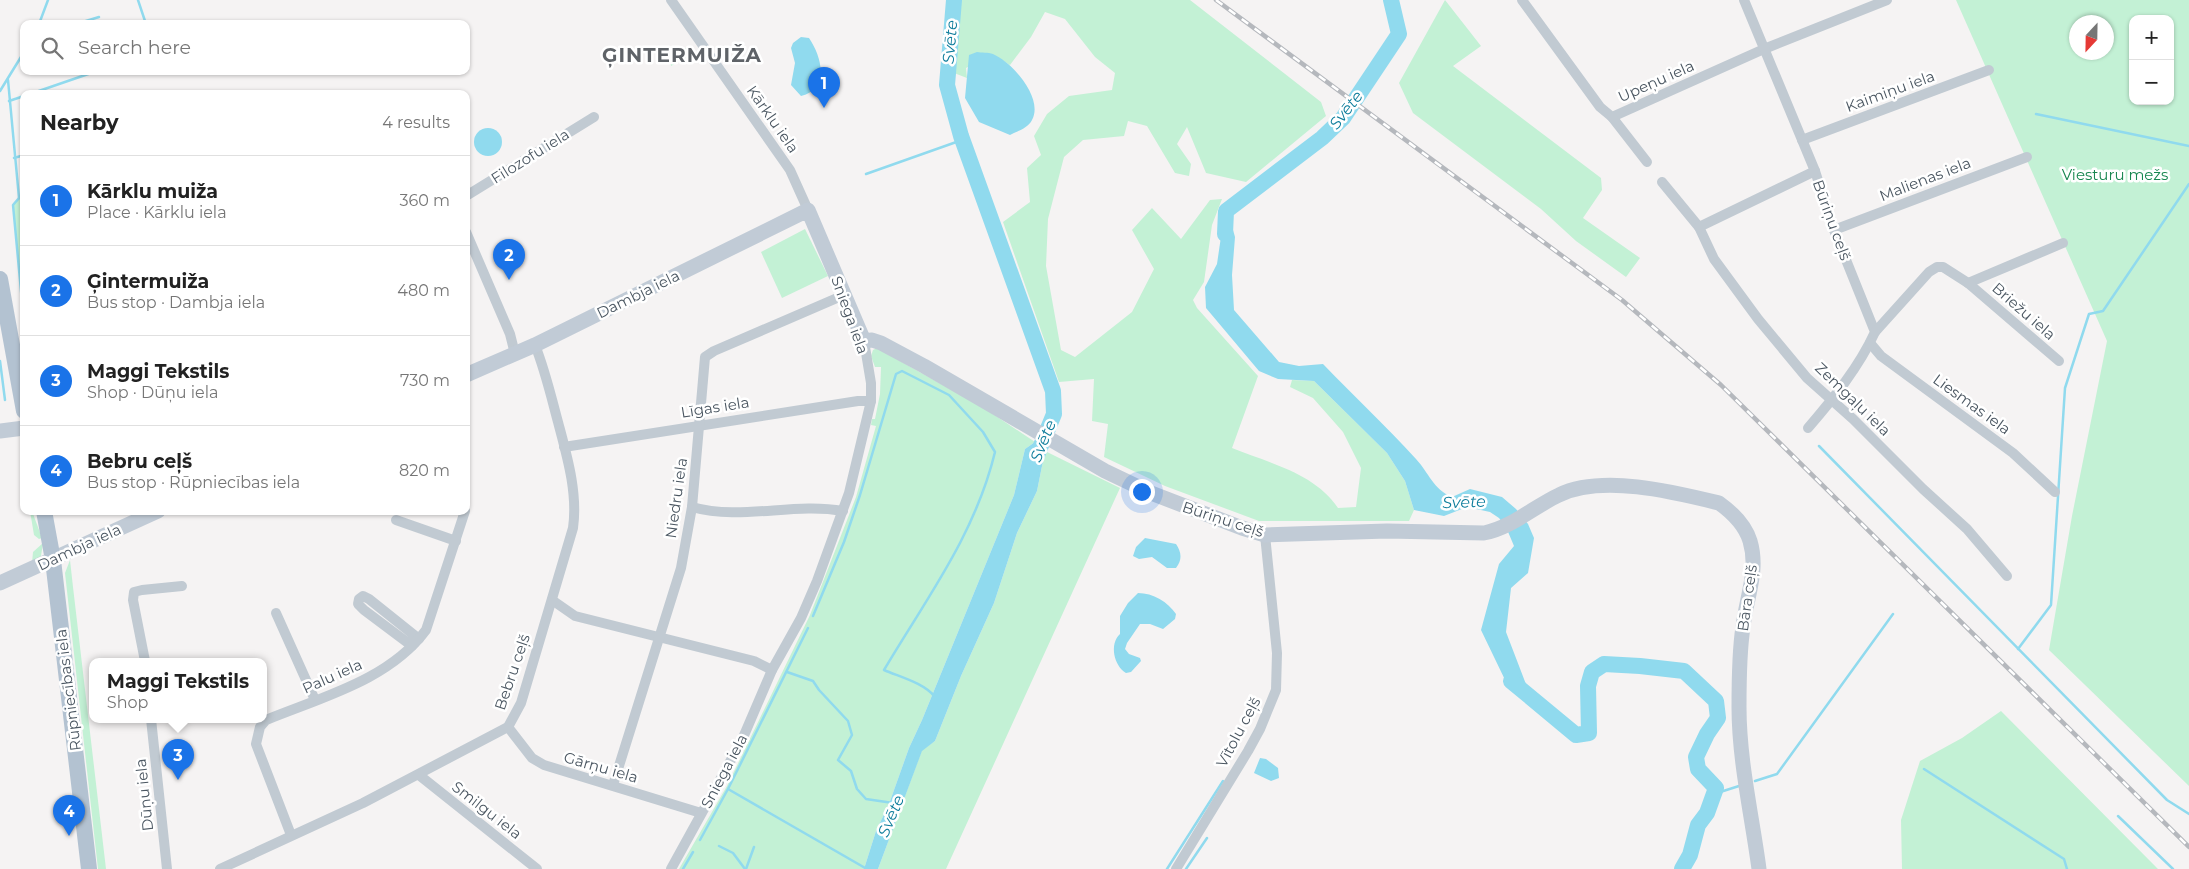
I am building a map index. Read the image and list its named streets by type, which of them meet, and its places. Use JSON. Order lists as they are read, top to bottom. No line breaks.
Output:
{"streets":{"main road":["Rūpniecības iela"],"street":["Upeņu iela","Kaimiņu iela","Kārklu iela","Filozofu iela","Malienas iela","Būriņu ceļš","Dambja iela","Briežu iela","Sniega iela","Zemgaļu iela","Liesmas iela","Līgas iela","Niedru iela","Bāra ceļš","Bebru ceļš","Palu iela","Vītolu ceļš","Gārņu iela","Dūņu iela","Smilgu iela"]},"crossings":[["Upeņu iela","Būriņu ceļš"],["Kaimiņu iela","Būriņu ceļš"],["Kārklu iela","Dambja iela"],["Kārklu iela","Sniega iela"],["Malienas iela","Būriņu ceļš"],["Būriņu ceļš","Briežu iela"],["Būriņu ceļš","Sniega iela"],["Būriņu ceļš","Bāra ceļš"],["Būriņu ceļš","Vītolu ceļš"],["Dambja iela","Sniega iela"],["Dambja iela","Bebru ceļš"],["Dambja iela","Rūpniecības iela"],["Sniega iela","Līgas iela"],["Sniega iela","Niedru iela"],["Sniega iela","Gārņu iela"],["Līgas iela","Niedru iela"],["Līgas iela","Bebru ceļš"],["Niedru iela","Gārņu iela"],["Bebru ceļš","Palu iela"],["Bebru ceļš","Gārņu iela"],["Bebru ceļš","Smilgu iela"]],"districts":["ĢINTERMUIŽA"],"water":["Svēte"],"parks":["Viesturu mežs"],"north":"bottom","page":{"map_buttons":["+","−"],"search":"Search here","pins":["1","2","3","4"],"heading":["Nearby","4 results"],"list":[{"mark":"1","name":"Kārklu muiža","note":"Place · Kārklu iela","value":"360 m"},{"mark":"2","name":"Ģintermuiža","note":"Bus stop · Dambja iela","value":"480 m"},{"mark":"3","name":"Maggi Tekstils","note":"Shop · Dūņu iela","value":"730 m"},{"mark":"4","name":"Bebru ceļš","note":"Bus stop · Rūpniecības iela","value":"820 m"}],"popup":["Maggi Tekstils","Shop"]}}
